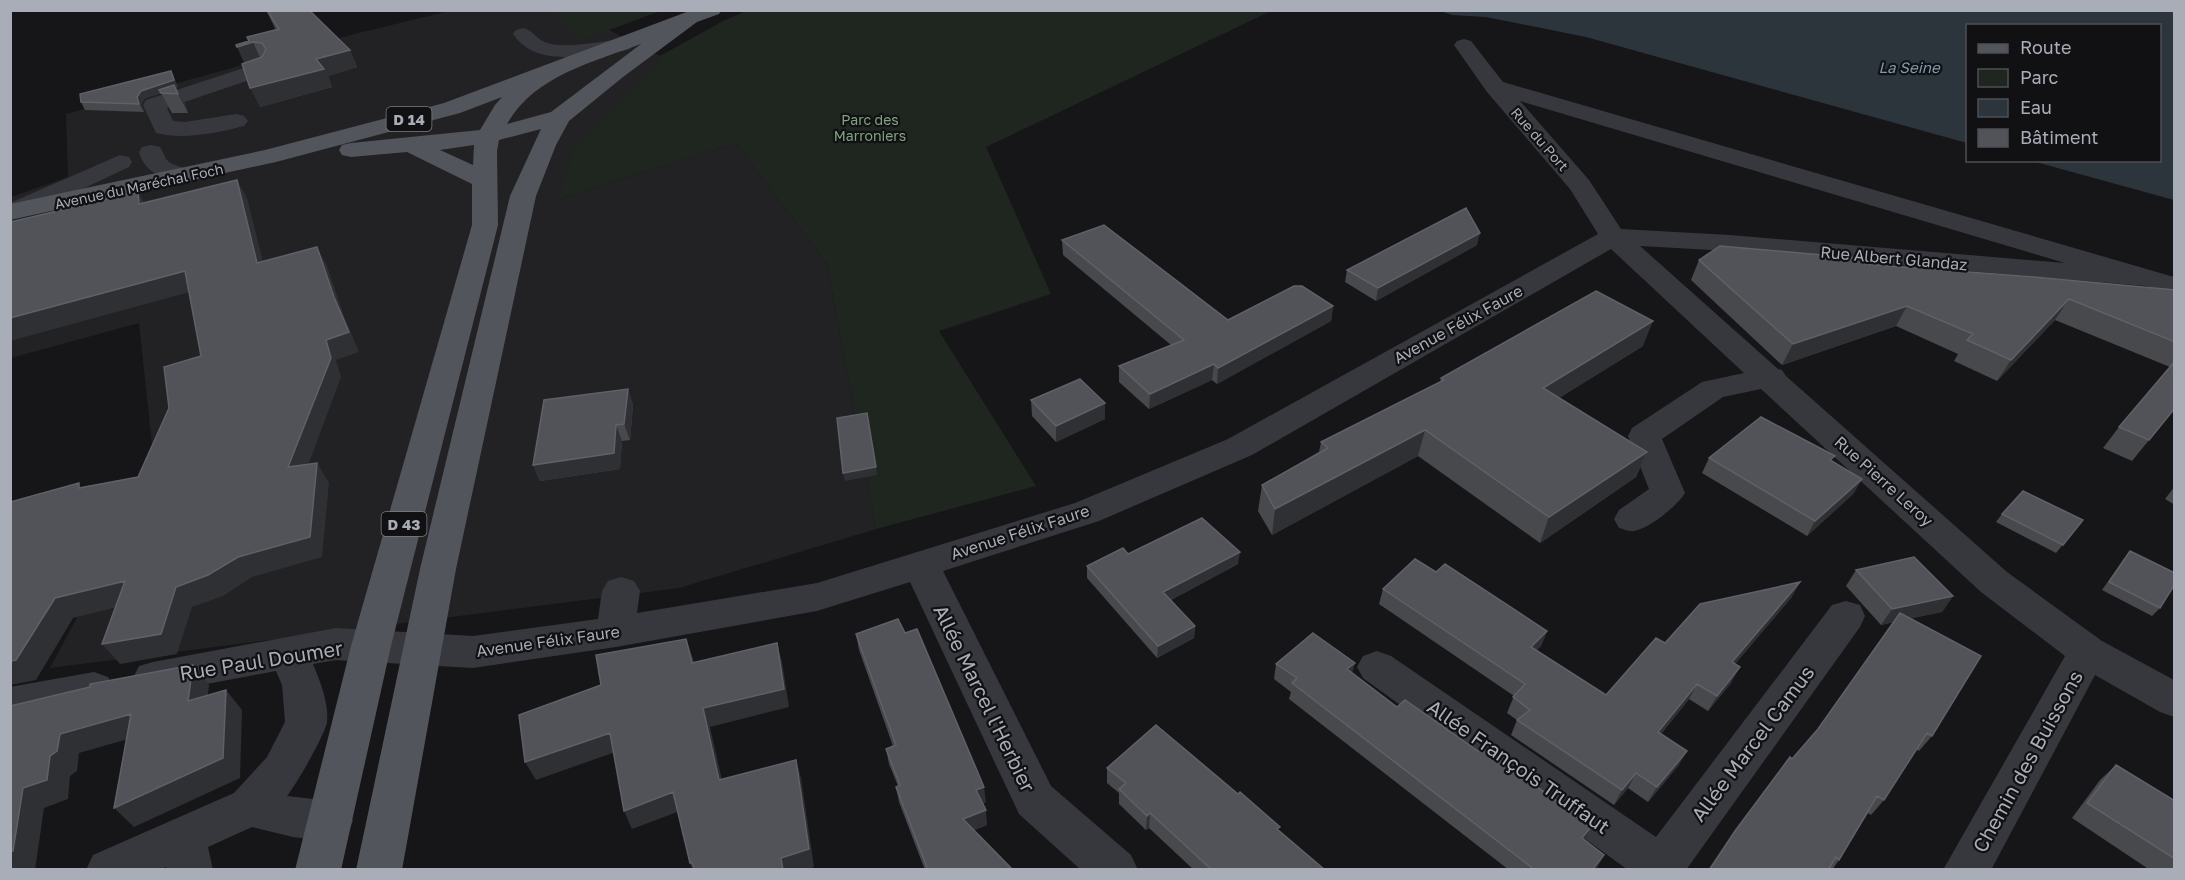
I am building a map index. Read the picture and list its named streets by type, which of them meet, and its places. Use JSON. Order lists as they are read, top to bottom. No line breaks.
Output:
{"streets":{"main road":["D 14","Avenue du Maréchal Foch","D 43"],"street":["Rue du Port","Rue Albert Glandaz","Avenue Félix Faure","Rue Pierre Leroy","Rue Paul Doumer","Allée Marcel l'Herbier","Allée Marcel Camus","Chemin des Buissons","Allée François Truffaut"]},"crossings":[["D 14","Avenue du Maréchal Foch"],["D 14","D 43"],["Rue du Port","Rue Albert Glandaz"],["Rue du Port","Avenue Félix Faure"],["Rue du Port","Rue Pierre Leroy"],["Rue Albert Glandaz","Avenue Félix Faure"],["Rue Albert Glandaz","Rue Pierre Leroy"],["Avenue Félix Faure","Rue Pierre Leroy"],["Avenue Félix Faure","D 43"],["Avenue Félix Faure","Rue Paul Doumer"],["Avenue Félix Faure","Allée Marcel l'Herbier"],["Rue Pierre Leroy","Chemin des Buissons"],["D 43","Rue Paul Doumer"],["Allée Marcel Camus","Allée François Truffaut"]],"water":["La Seine"],"parks":["Parc des Marroniers"],"legend":["Route","Parc","Eau","Bâtiment"]}
